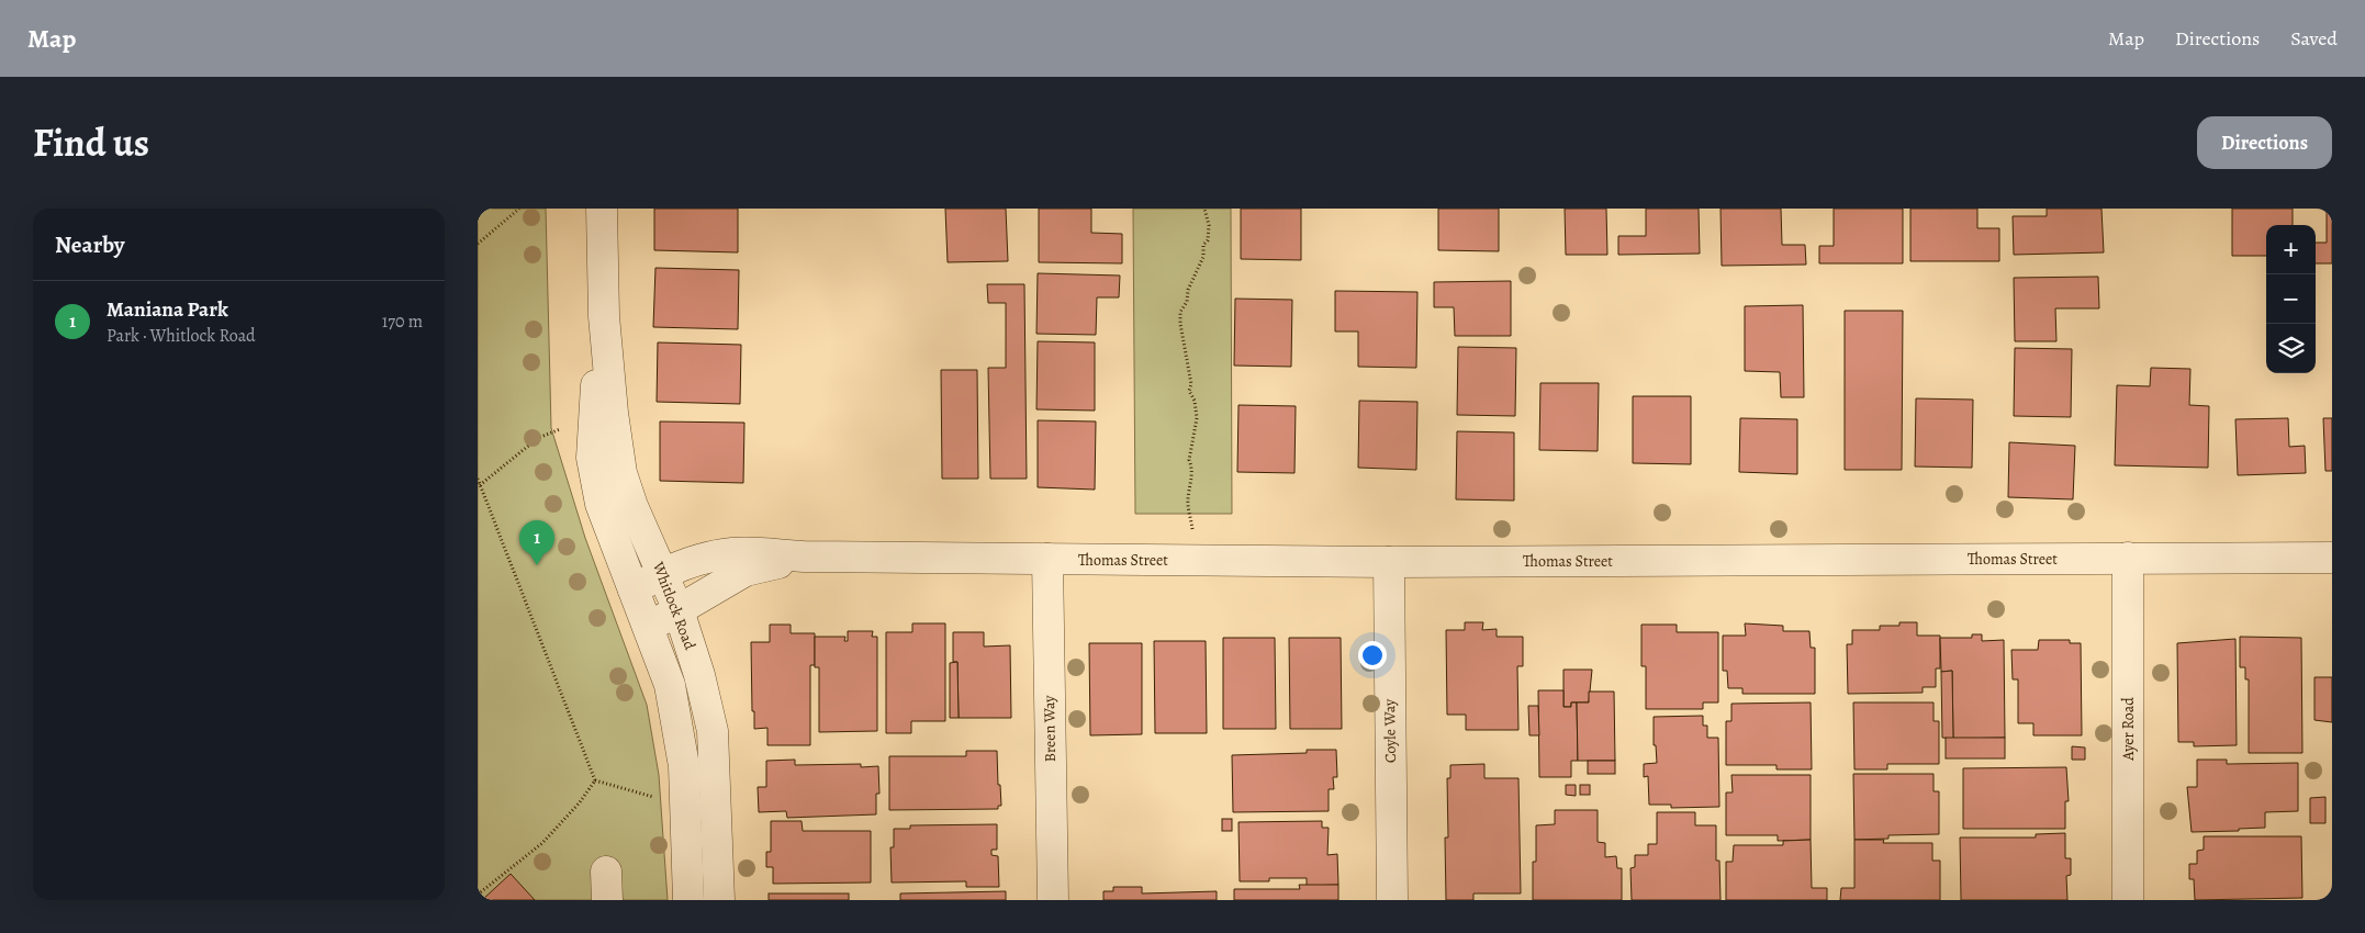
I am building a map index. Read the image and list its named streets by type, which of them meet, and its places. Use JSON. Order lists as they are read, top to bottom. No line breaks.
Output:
{"streets":{"street":["Thomas Street","Whitlock Road","Breen Way","Ayer Road","Coyle Way"]},"crossings":[["Thomas Street","Whitlock Road"],["Thomas Street","Breen Way"],["Thomas Street","Ayer Road"],["Thomas Street","Coyle Way"]],"page":{"header":"Map","nav":["Map","Directions","Saved"],"title":"Find us","buttons":"Directions","heading":"Nearby","map_buttons":["+","−"],"list":[{"mark":"1","name":"Maniana Park","note":"Park · Whitlock Road","value":"170 m"}],"pins":"1"}}
